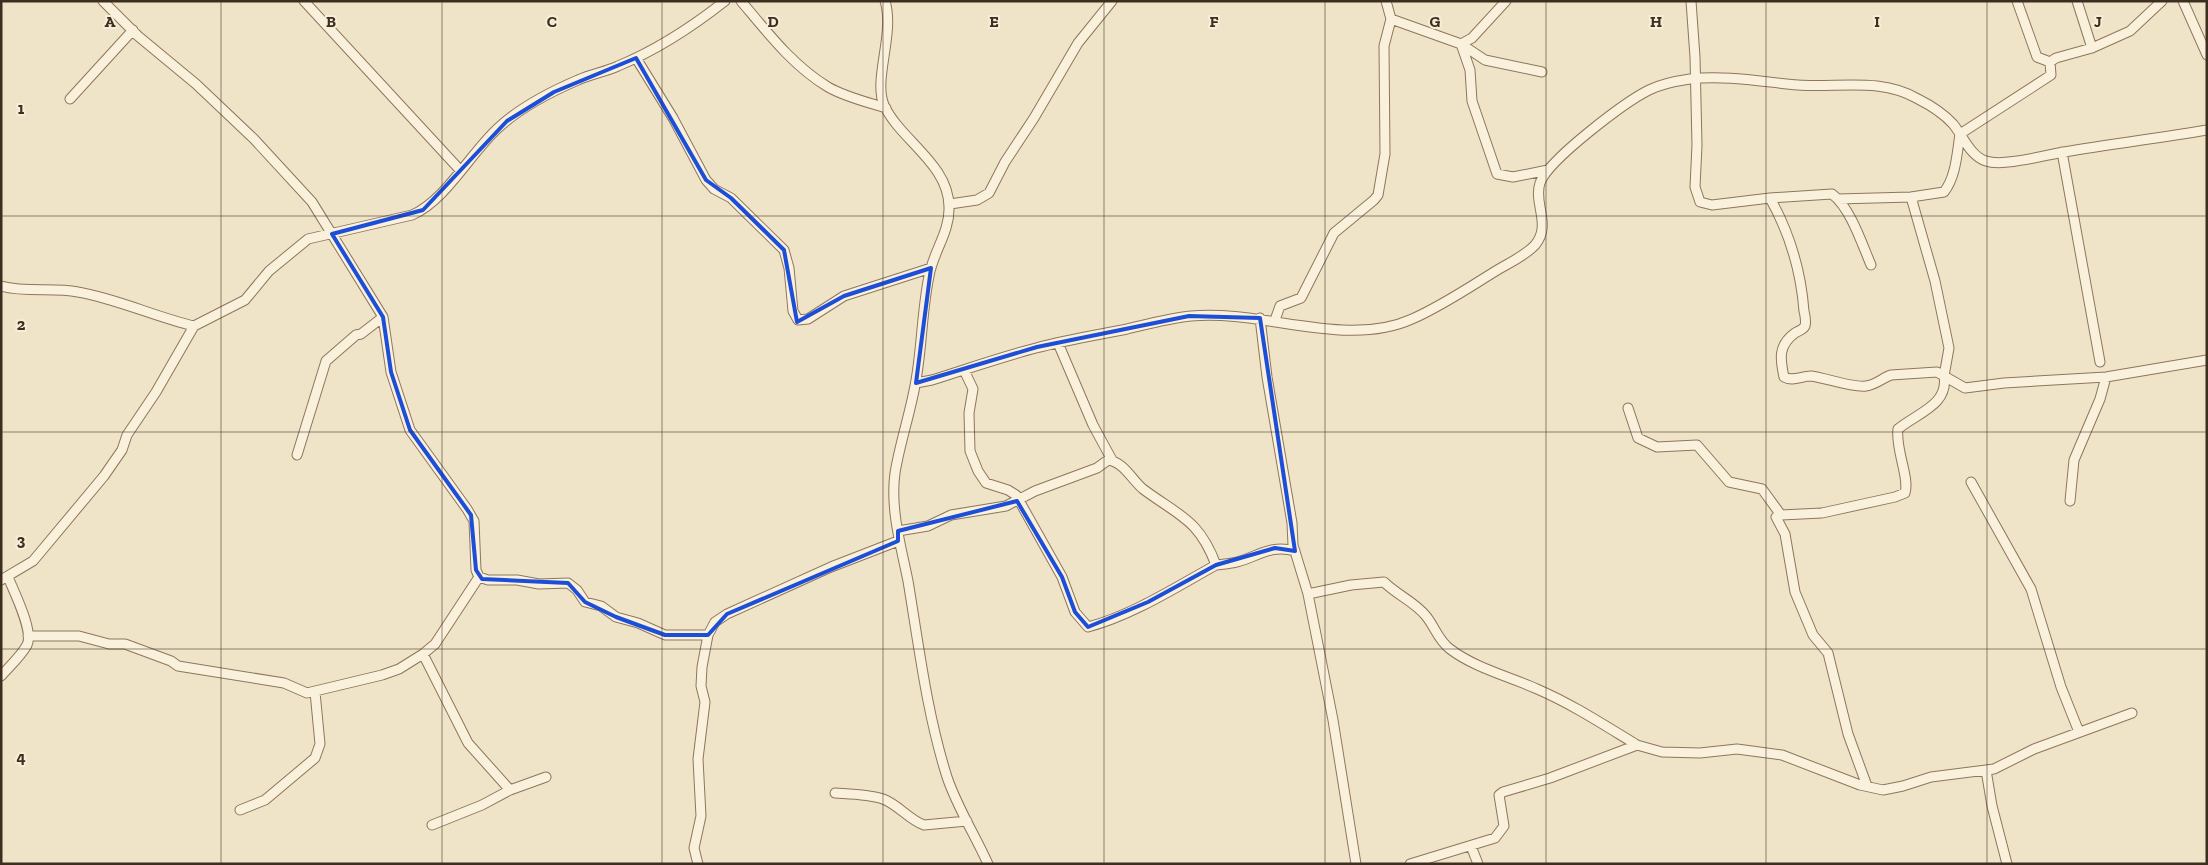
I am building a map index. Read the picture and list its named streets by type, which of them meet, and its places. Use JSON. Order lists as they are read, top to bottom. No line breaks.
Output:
{"grid":{"columns":["A","B","C","D","E","F","G","H","I","J"],"rows":["1","2","3","4"]}}
